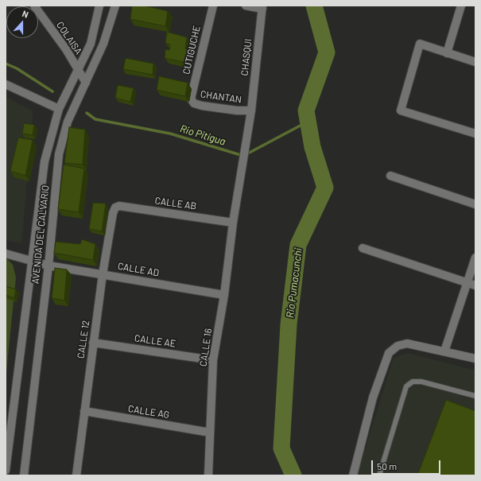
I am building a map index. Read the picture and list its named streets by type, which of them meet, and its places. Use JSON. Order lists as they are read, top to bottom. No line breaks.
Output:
{"streets":{"street":["COLAISA","CUTIGUCHE","CHASQUI","CHANTAN","CALLE AB","AVENIDA DEL CALVARIO","CALLE AD","CALLE 12","CALLE AE","CALLE 16","CALLE AG"]},"crossings":[["COLAISA","AVENIDA DEL CALVARIO"],["CUTIGUCHE","CHANTAN"],["CHASQUI","CHANTAN"],["CHASQUI","CALLE 16"],["CALLE AB","CALLE 12"],["CALLE AB","CALLE 16"],["AVENIDA DEL CALVARIO","CALLE AD"],["CALLE AD","CALLE 12"],["CALLE AD","CALLE 16"],["CALLE 12","CALLE AE"],["CALLE 12","CALLE AG"],["CALLE AE","CALLE 16"],["CALLE 16","CALLE AG"]],"water":["Rio Pitigua","Rio Pumacunchi"],"scale_bar":"50 m","north":"top"}
